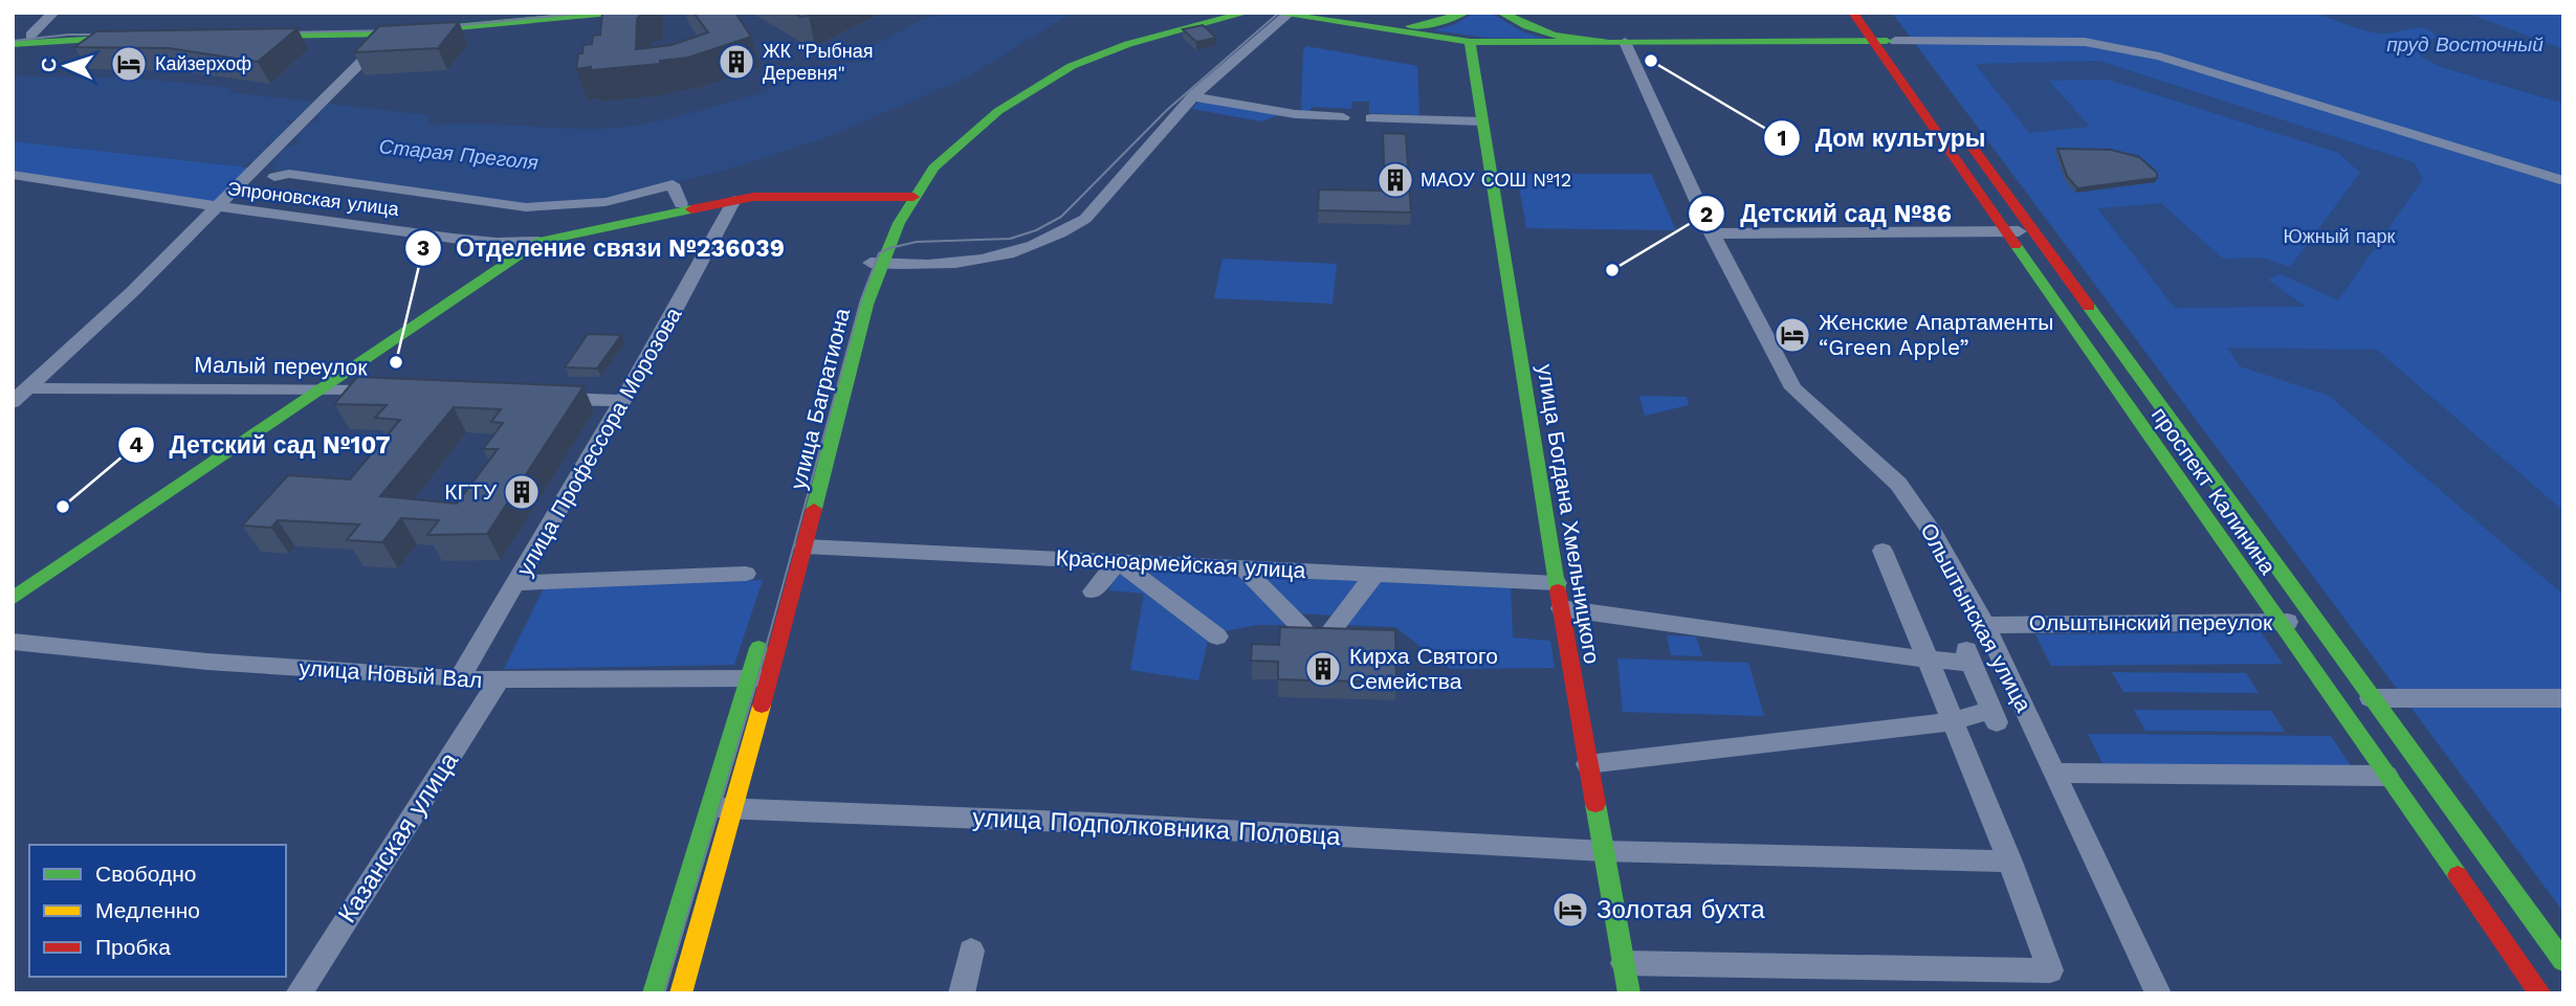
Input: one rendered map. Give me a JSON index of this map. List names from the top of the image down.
{
  "streets": {
    "main road": [
      "Эпроновская улица",
      "улица Багратиона",
      "проспект Калинина",
      "улица Богдана Хмельницкого"
    ],
    "street": [
      "Малый переулок",
      "улица Профессора Морозова",
      "Красноармейская улица",
      "Ольштынская улица",
      "Ольштынский переулок",
      "улица Новый Вал",
      "улица Подполковника Половца",
      "Казанская улица"
    ]
  },
  "crossings": [
    ["Эпроновская улица", "улица Багратиона"],
    ["Эпроновская улица", "улица Профессора Морозова"],
    ["улица Багратиона", "Красноармейская улица"],
    ["улица Багратиона", "улица Новый Вал"],
    ["улица Багратиона", "улица Подполковника Половца"],
    ["улица Профессора Морозова", "улица Новый Вал"],
    ["проспект Калинина", "Ольштынский переулок"],
    ["улица Богдана Хмельницкого", "Красноармейская улица"],
    ["улица Богдана Хмельницкого", "улица Подполковника Половца"],
    ["Ольштынская улица", "Ольштынский переулок"],
    ["улица Новый Вал", "Казанская улица"]
  ],
  "water": ["пруд Восточный", "Старая Преголя"],
  "parks": ["Южный парк"],
  "places": {
    "other": [
      "Дом культуры",
      "Детский сад №86",
      "Отделение связи №236039",
      "Детский сад №107"
    ],
    "building": [
      "ЖК \"Рыбная Деревня\"",
      "МАОУ СОШ №12",
      "КГТУ",
      "Кирха Святого Семейства"
    ],
    "hotel": ["Кайзерхоф", "Женские Апартаменты “Green Apple”", "Золотая бухта"]
  },
  "legend": ["Свободно", "Медленно", "Пробка"],
  "north": "left"
}
